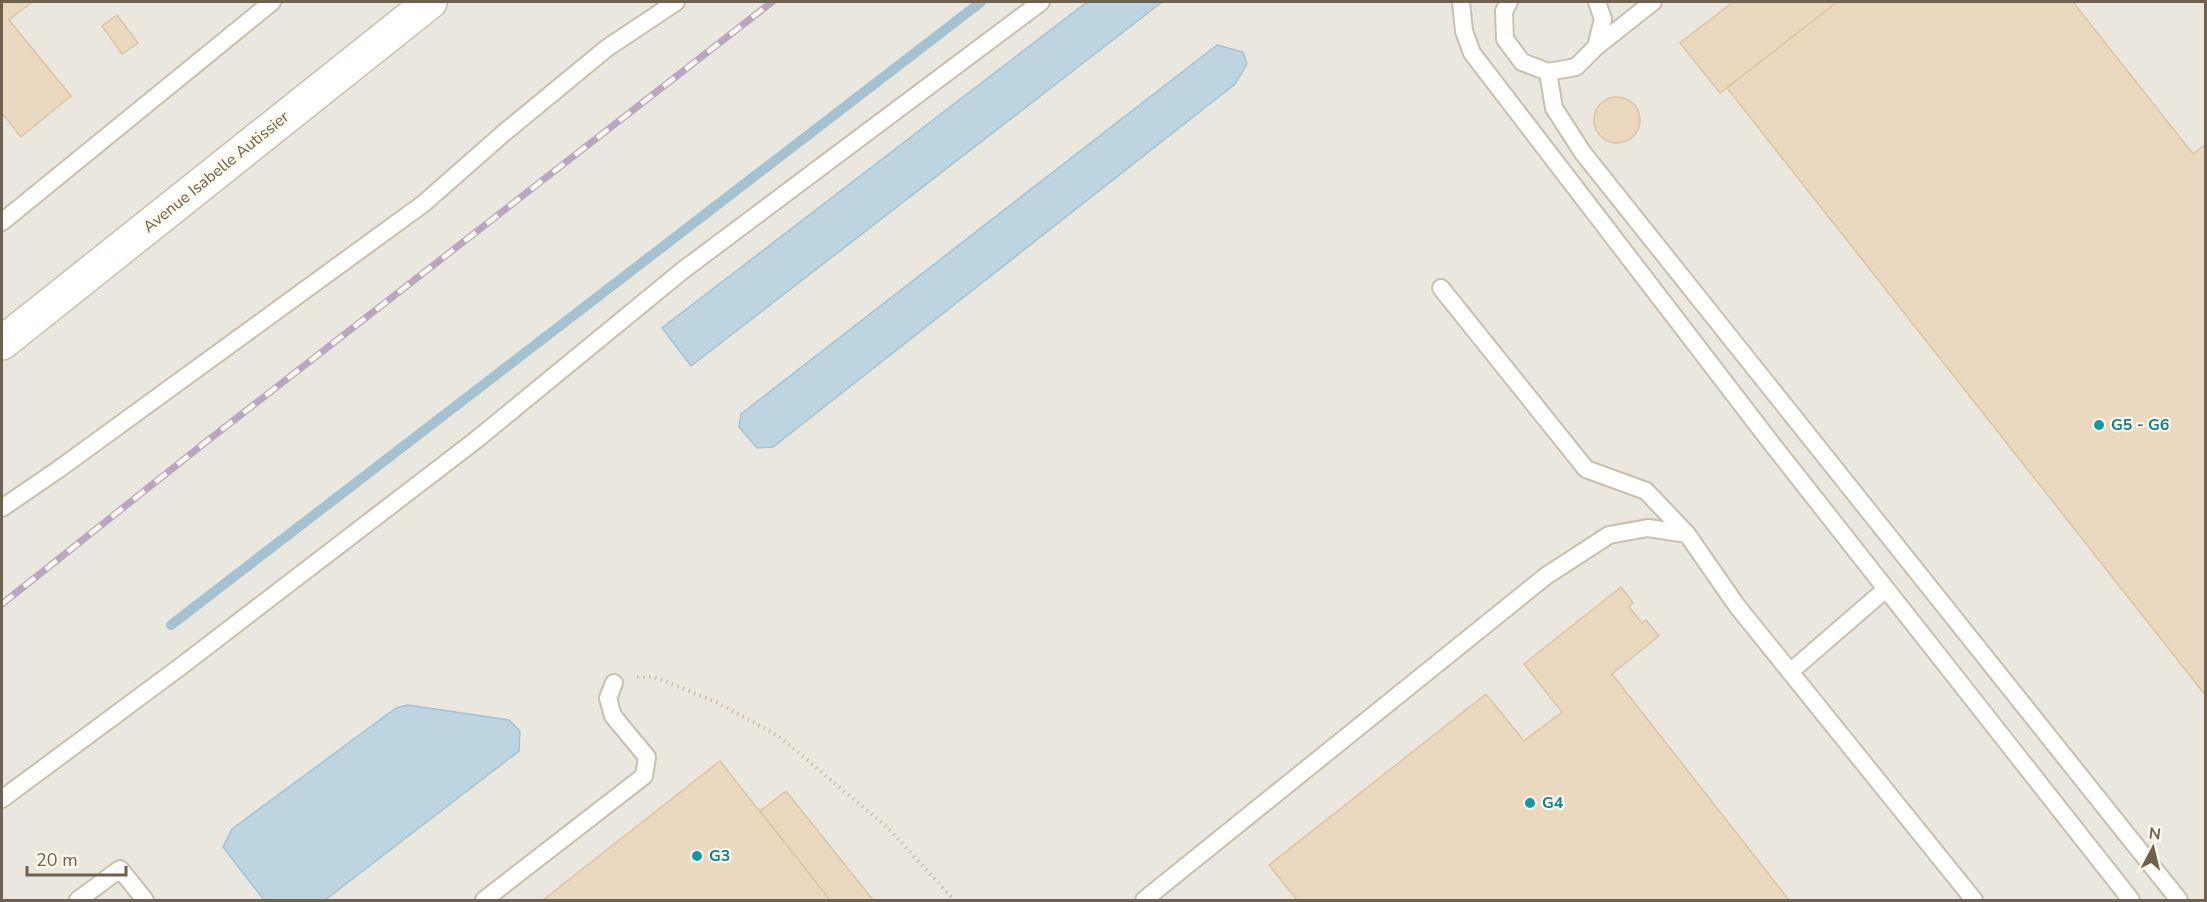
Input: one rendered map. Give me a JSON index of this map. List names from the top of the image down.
{
  "streets": {
    "street": ["Avenue Isabelle Autissier"]
  },
  "places": ["G5 - G6", "G4", "G3"],
  "scale_bar": "20 m",
  "north": "top"
}
